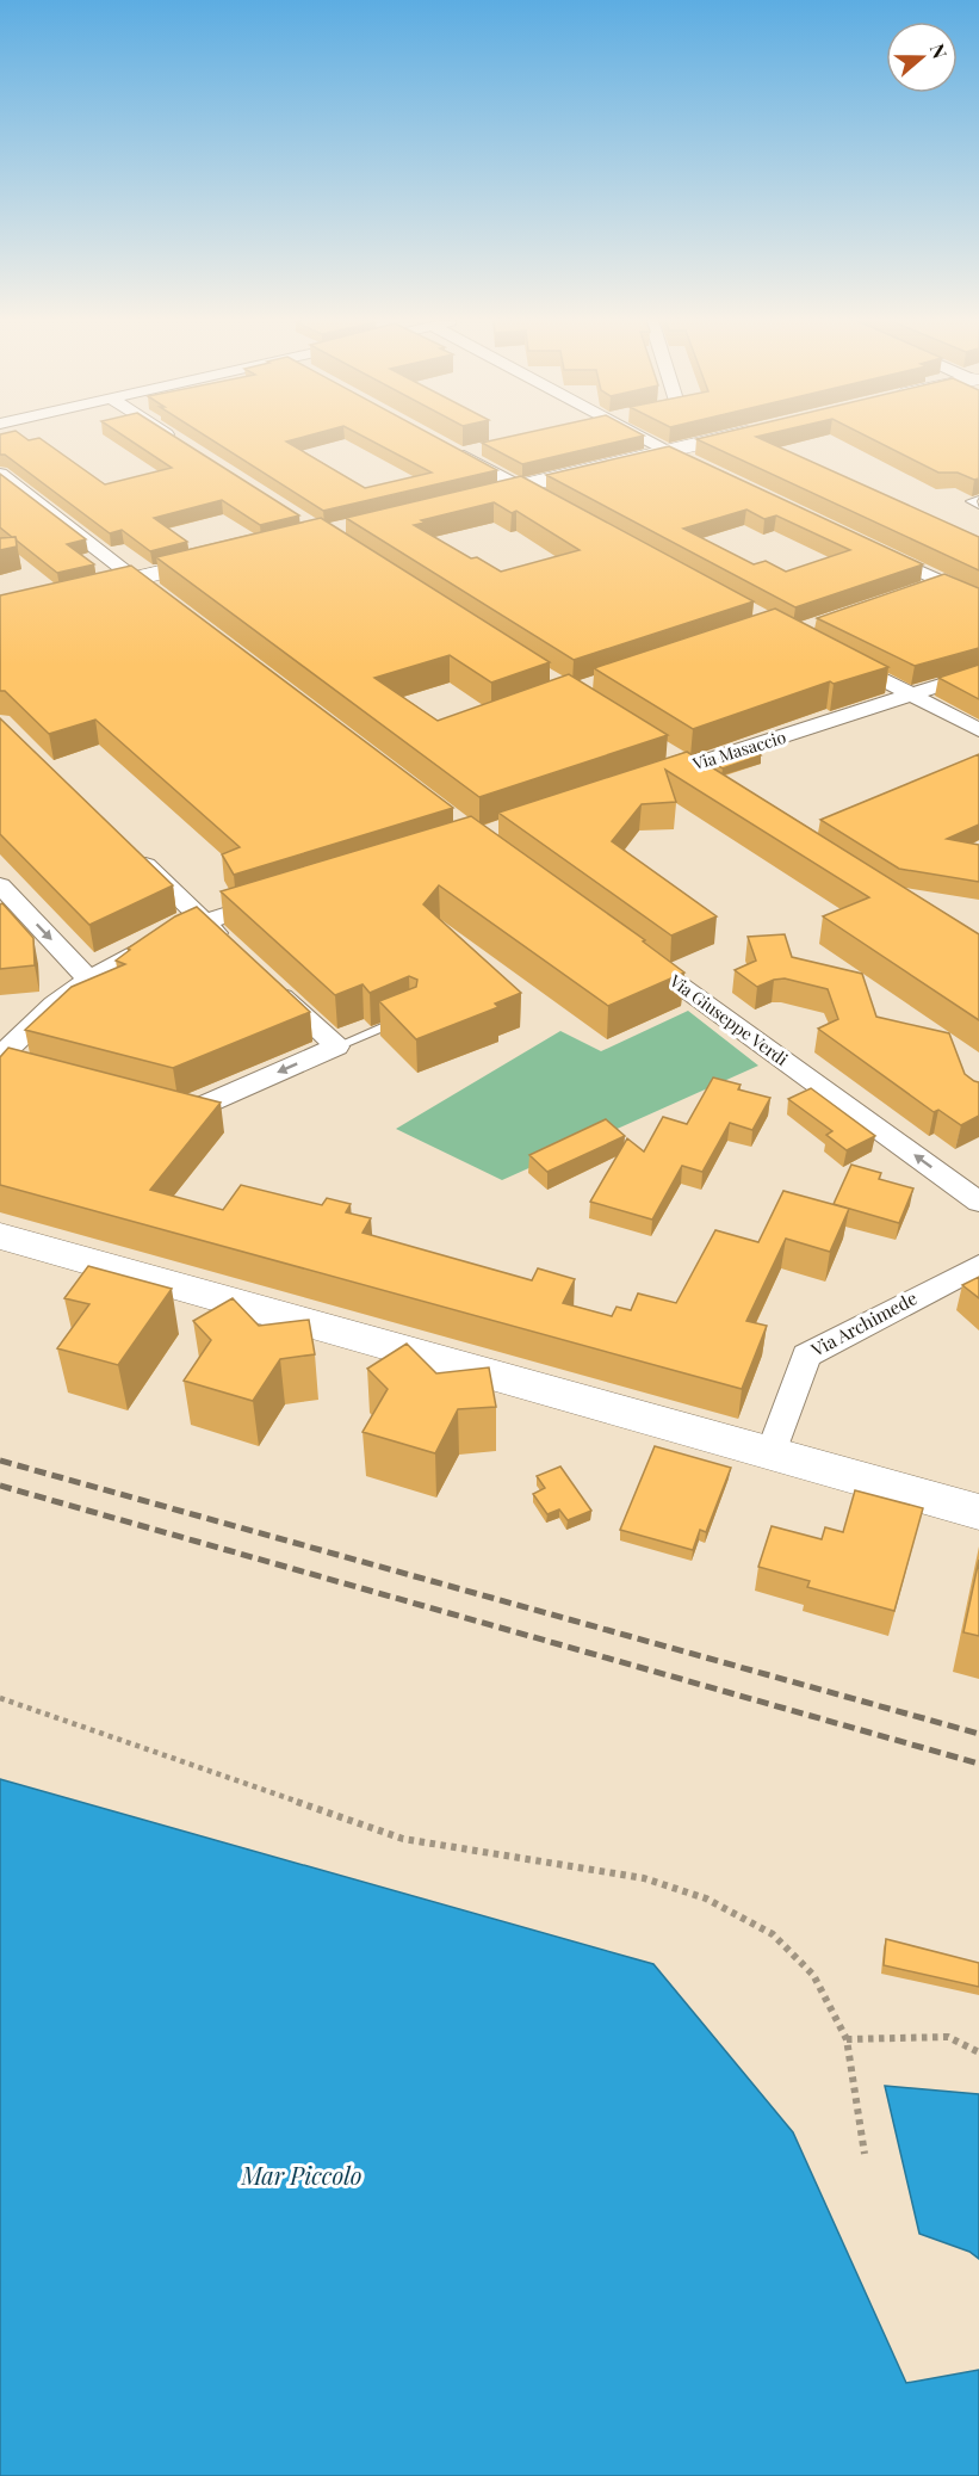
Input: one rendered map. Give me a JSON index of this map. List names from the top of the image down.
{
  "streets": {
    "street": ["Via Masaccio", "Via Giuseppe Verdi", "Via Archimede"]
  },
  "one_way": ["Via Giuseppe Verdi"],
  "water": ["Mar Piccolo"],
  "north": "right"
}
